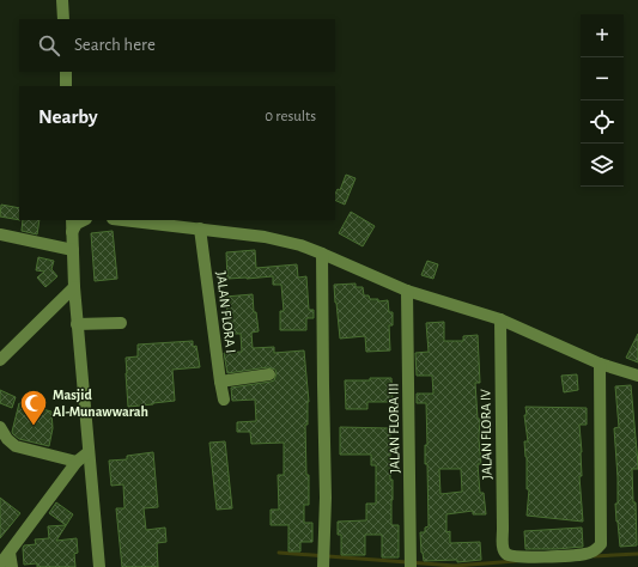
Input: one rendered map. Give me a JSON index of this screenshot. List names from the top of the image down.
{
  "streets": {
    "street": ["JALAN FLORA I", "JALAN FLORA III", "JALAN FLORA IV"]
  },
  "places": {
    "mosque": ["Masjid Al-Munawwarah"]
  },
  "page": {
    "map_buttons": ["+", "−"],
    "search": "Search here",
    "heading": ["Nearby", "0 results"]
  }
}
